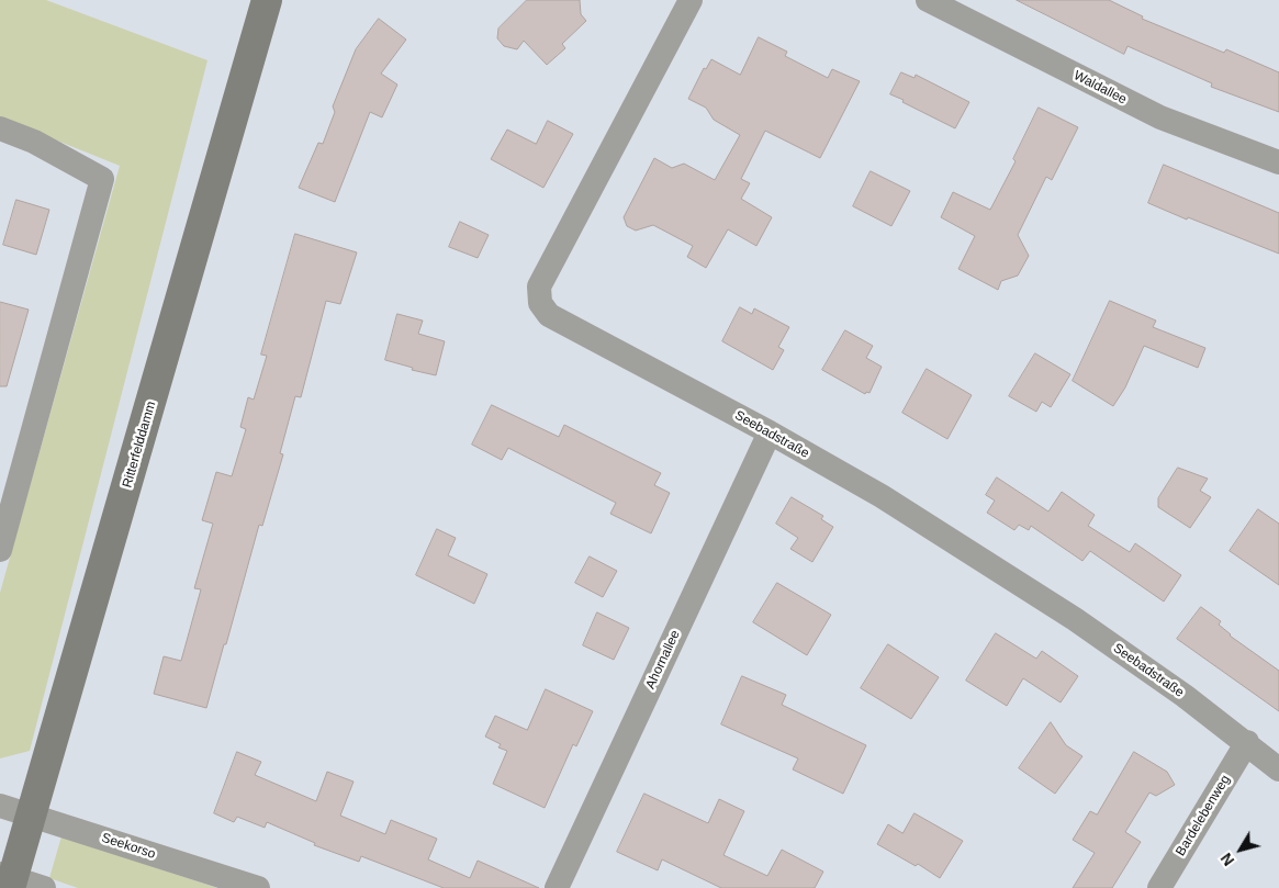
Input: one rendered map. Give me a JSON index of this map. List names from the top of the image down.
{
  "streets": {
    "main road": ["Ritterfelddamm"],
    "street": [
      "Waldallee",
      "Seebadstraße",
      "Ahornallee",
      "Bardelebenweg",
      "Seekorso"
    ]
  },
  "crossings": [
    ["Seebadstraße", "Ahornallee"],
    ["Seebadstraße", "Bardelebenweg"],
    ["Ritterfelddamm", "Seekorso"]
  ],
  "north": "bottom left"
}
